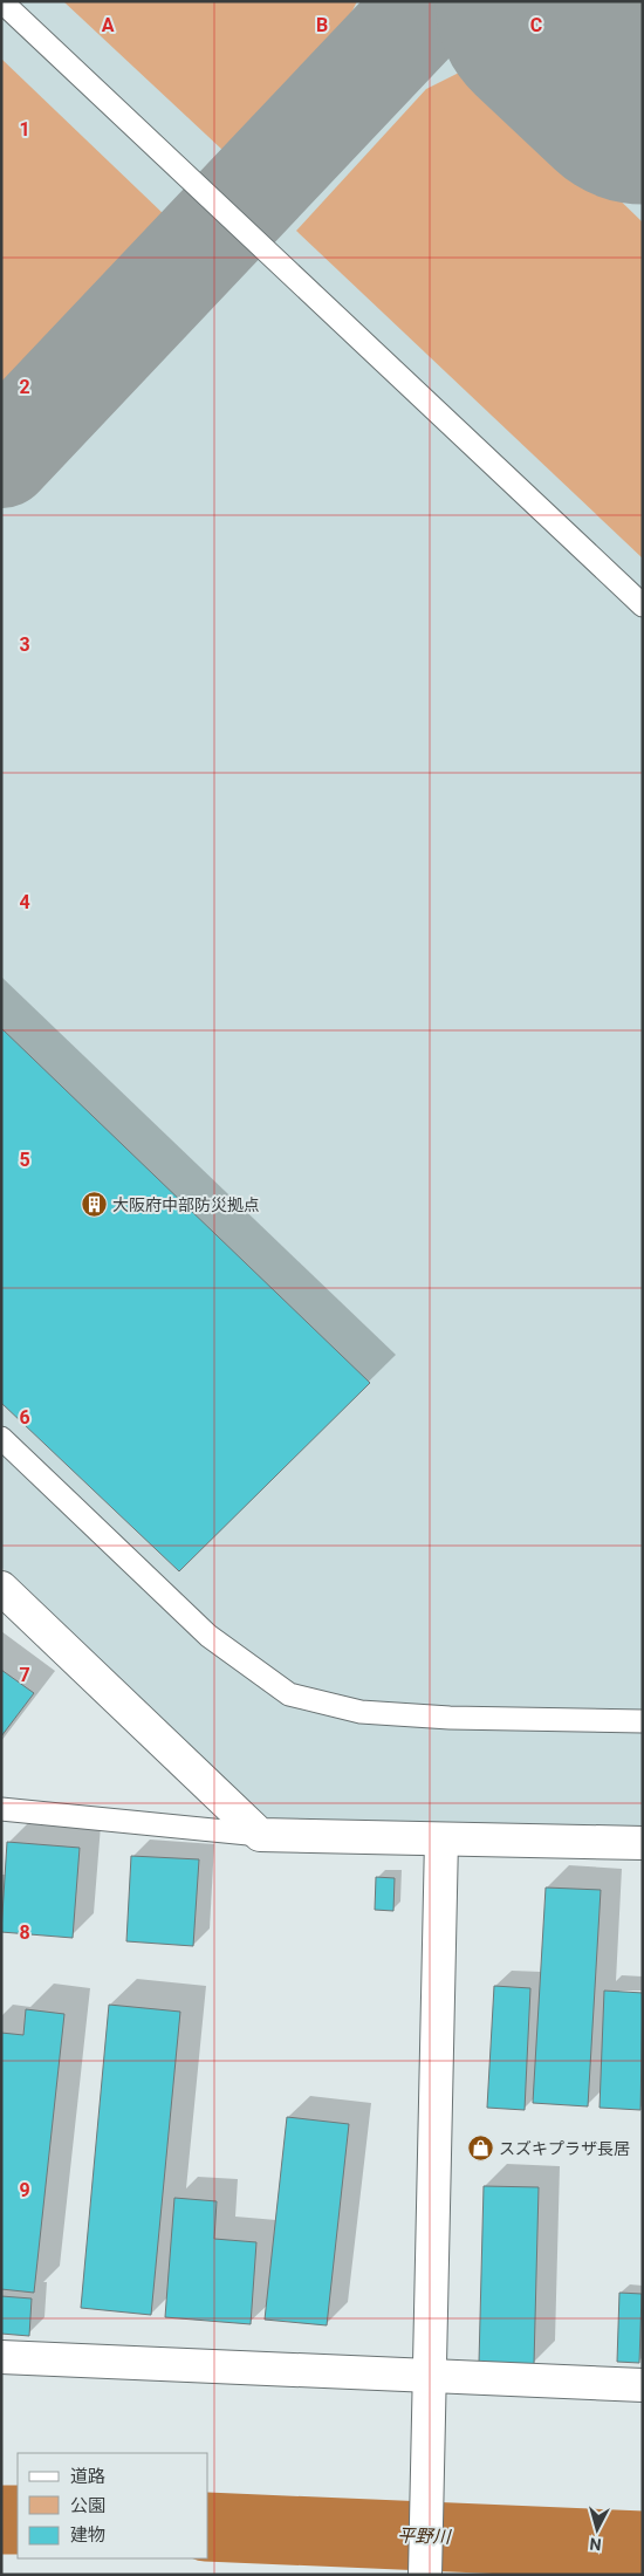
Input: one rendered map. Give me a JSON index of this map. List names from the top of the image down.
{
  "water": ["平野川"],
  "places": {
    "building": ["大阪府中部防災拠点"],
    "shop": ["スズキプラザ長居"]
  },
  "legend": ["道路", "公園", "建物"],
  "north": "bottom",
  "grid": {
    "columns": ["A", "B", "C"],
    "rows": [
      "1",
      "2",
      "3",
      "4",
      "5",
      "6",
      "7",
      "8",
      "9"
    ]
  }
}
